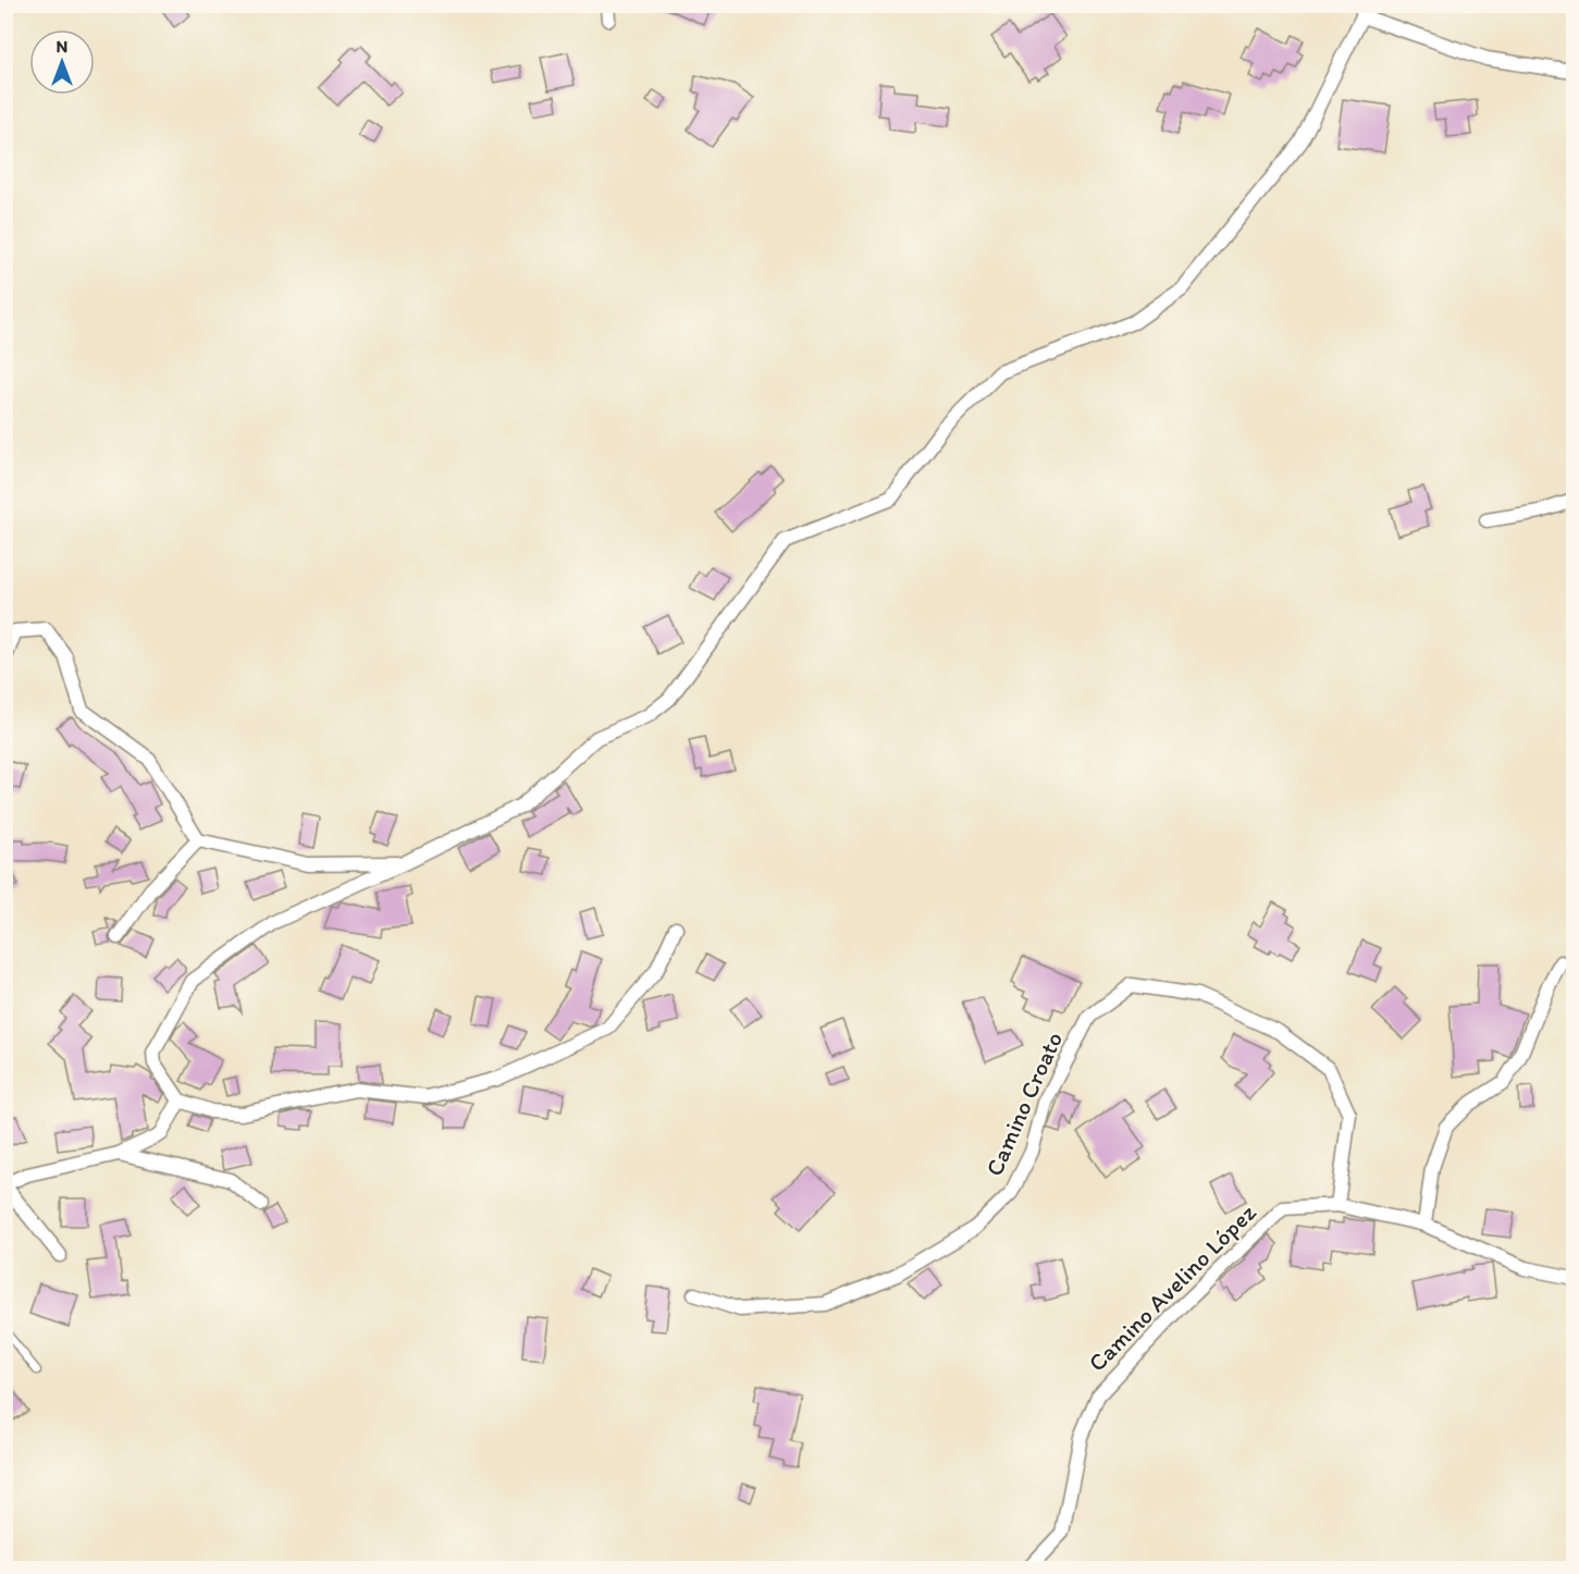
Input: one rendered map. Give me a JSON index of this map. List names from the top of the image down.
{
  "streets": {
    "street": ["Camino Croato", "Camino Avelino López"]
  },
  "crossings": [
    ["Camino Croato", "Camino Avelino López"]
  ],
  "north": "top"
}
